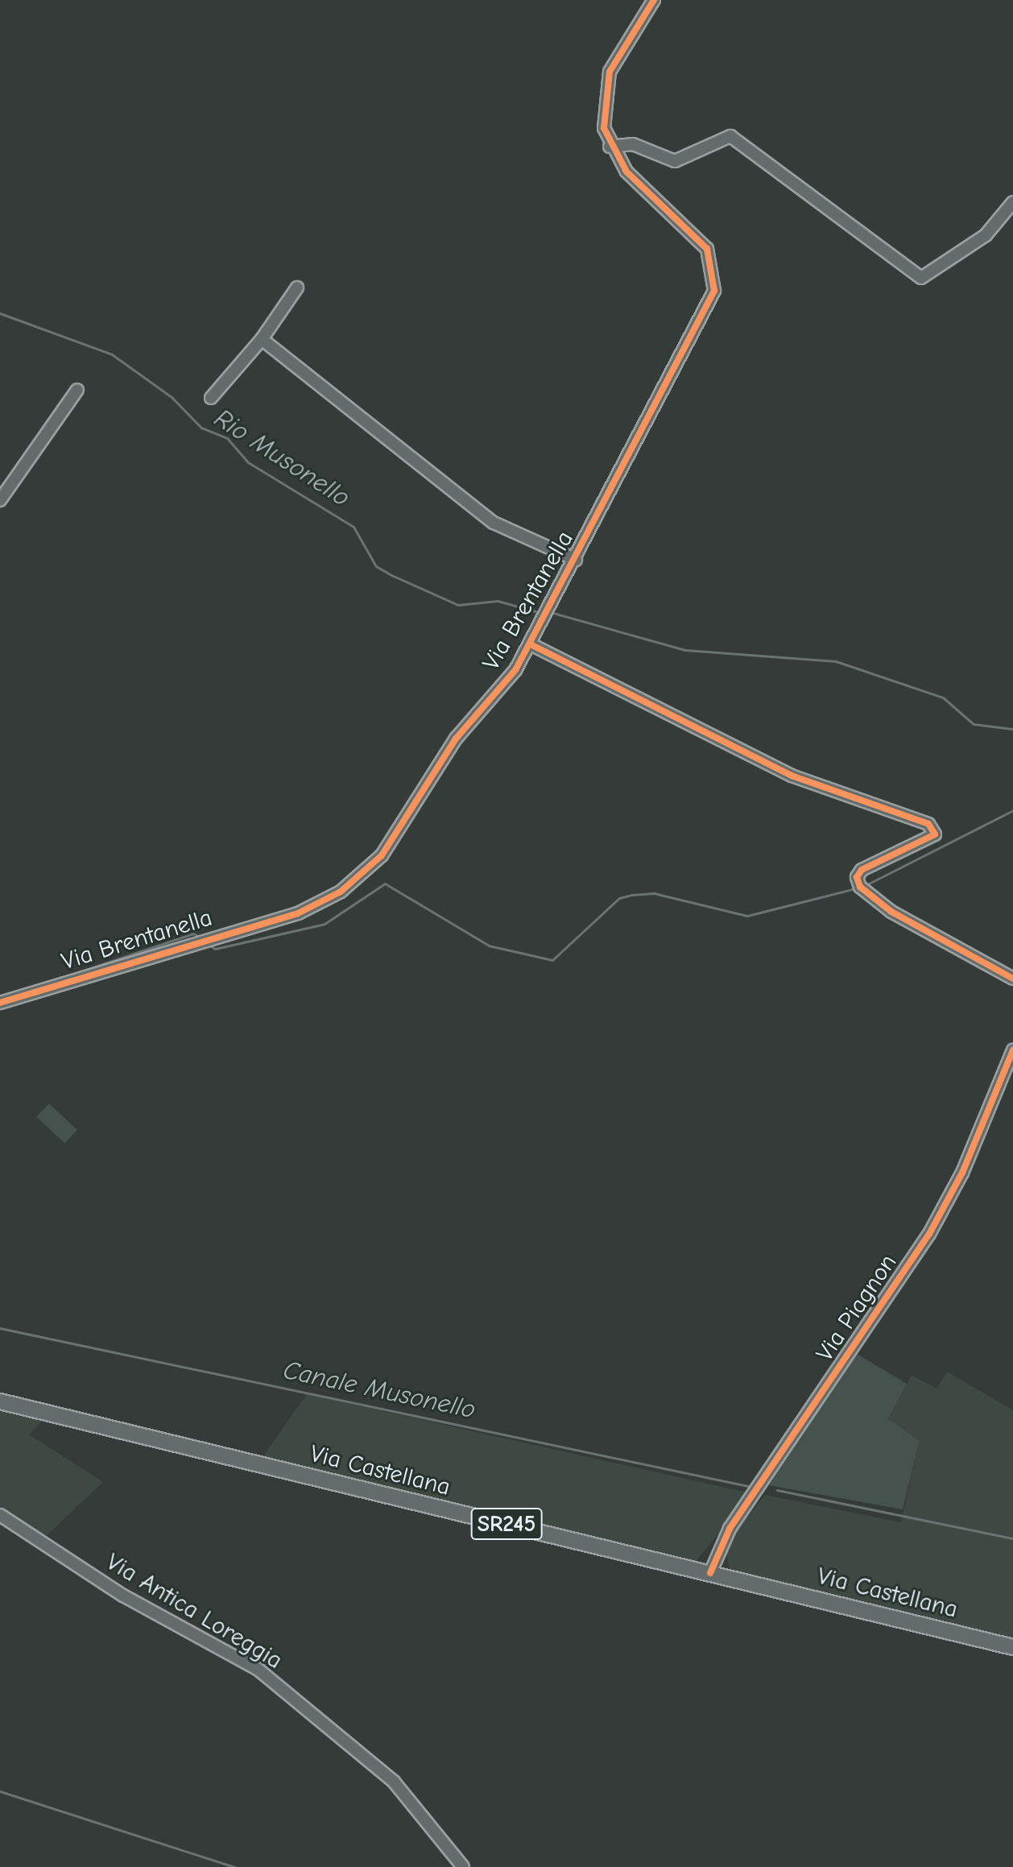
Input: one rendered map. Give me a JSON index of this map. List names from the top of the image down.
{
  "streets": {
    "main road": ["Via Castellana", "SR245"],
    "street": ["Via Brentanella", "Via Piagnon", "Via Antica Loreggia"]
  },
  "crossings": [
    ["Via Piagnon", "Via Castellana"]
  ],
  "water": ["Rio Musonello", "Canale Musonello"]
}
